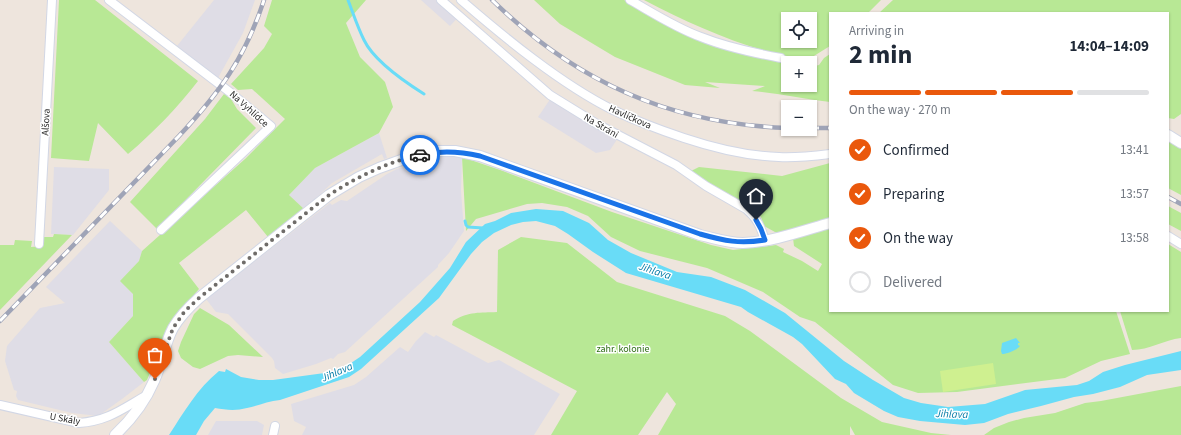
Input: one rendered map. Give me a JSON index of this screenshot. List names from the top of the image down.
{
  "streets": {
    "street": [
      "Na Vyhlídce",
      "Havlíčkova",
      "Alšova",
      "Na Stráni",
      "U Skály"
    ]
  },
  "water": ["Jihlava"],
  "parks": ["zahr. kolonie"],
  "page": {
    "map_buttons": ["+", "−"],
    "heading": ["2 min", "Arriving in", "14:04–14:09"],
    "bar": "On the way · 270 m",
    "list": [
      ["Confirmed", "13:41"],
      ["Preparing", "13:57"],
      ["On the way", "13:58"],
      "Delivered"
    ]
  }
}
